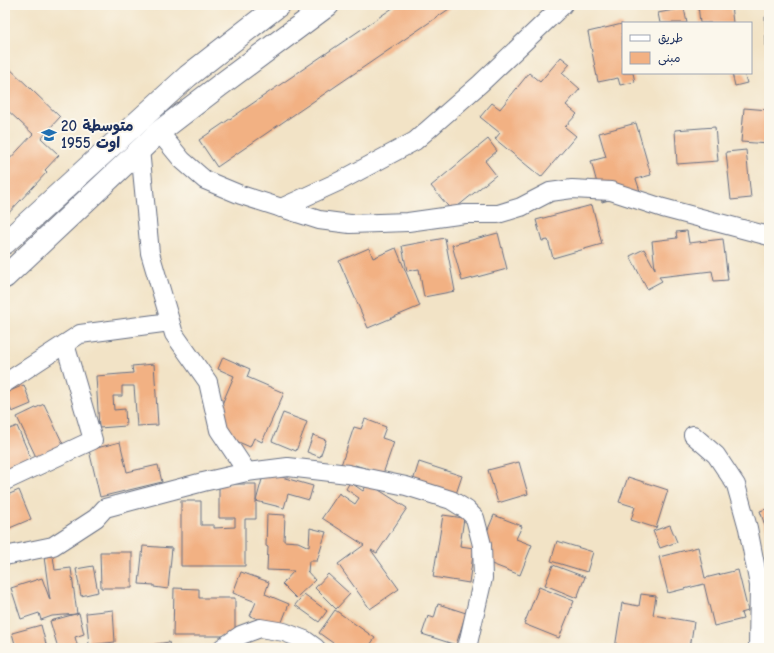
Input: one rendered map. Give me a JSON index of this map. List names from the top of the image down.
{
  "places": {
    "school or university": ["متوسطة 20 اوت 1955"]
  },
  "legend": ["طريق", "مبنى"]
}
